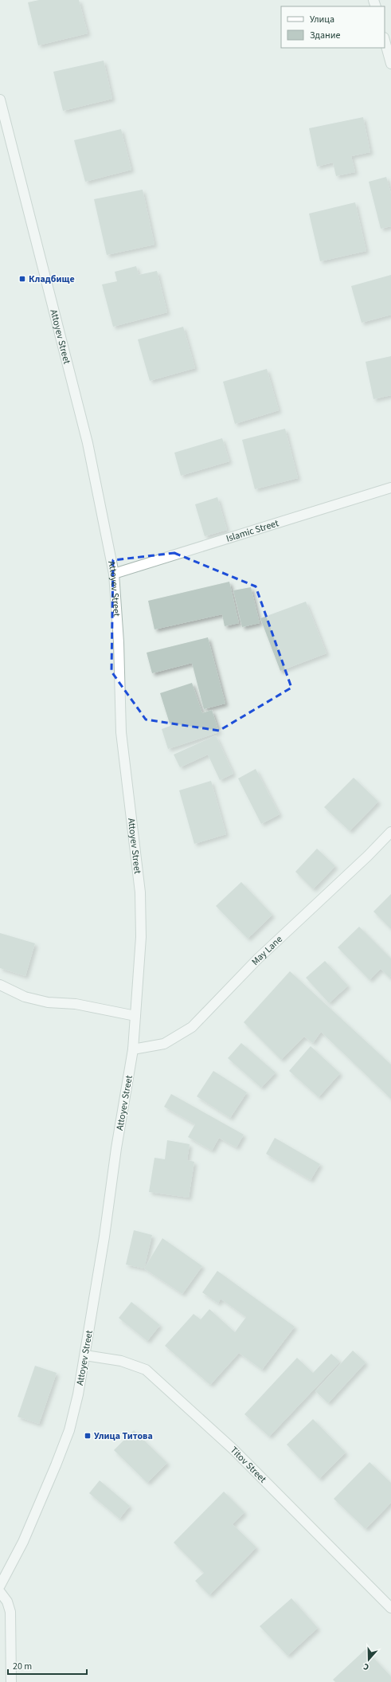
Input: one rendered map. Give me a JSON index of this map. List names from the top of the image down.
{
  "streets": {
    "street": [
      "Attoyev Street",
      "Islamic Street",
      "May Lane",
      "Titov Street"
    ]
  },
  "crossings": [
    ["Attoyev Street", "Islamic Street"],
    ["Attoyev Street", "May Lane"],
    ["Attoyev Street", "Titov Street"]
  ],
  "places": {
    "transit": ["Кладбище", "Улица Титова"]
  },
  "legend": ["Улица", "Здание"],
  "scale_bar": "20 m",
  "north": "bottom"
}
